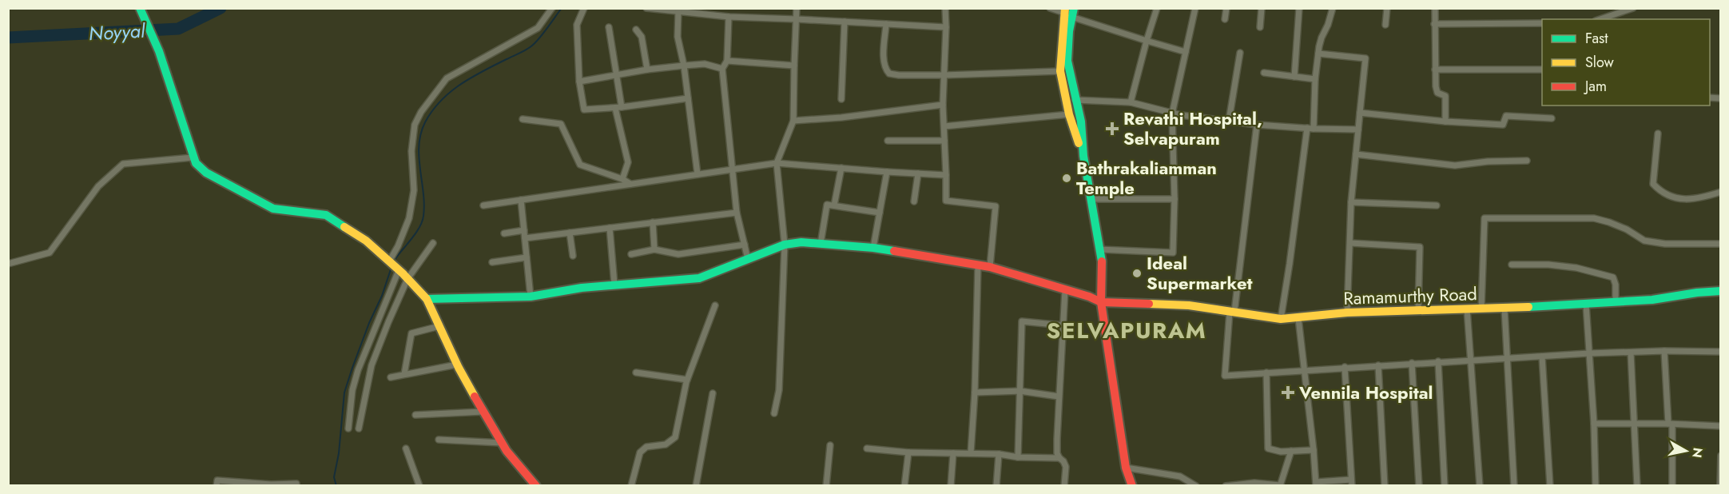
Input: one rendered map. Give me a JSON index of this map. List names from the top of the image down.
{
  "streets": {
    "main road": ["Ramamurthy Road"]
  },
  "districts": ["SELVAPURAM"],
  "water": ["Noyyal"],
  "places": {
    "health": ["Revathi Hospital, Selvapuram", "Vennila Hospital"],
    "other": ["Bathrakaliamman Temple", "Ideal Supermarket"]
  },
  "legend": ["Fast", "Slow", "Jam"],
  "north": "right"
}
